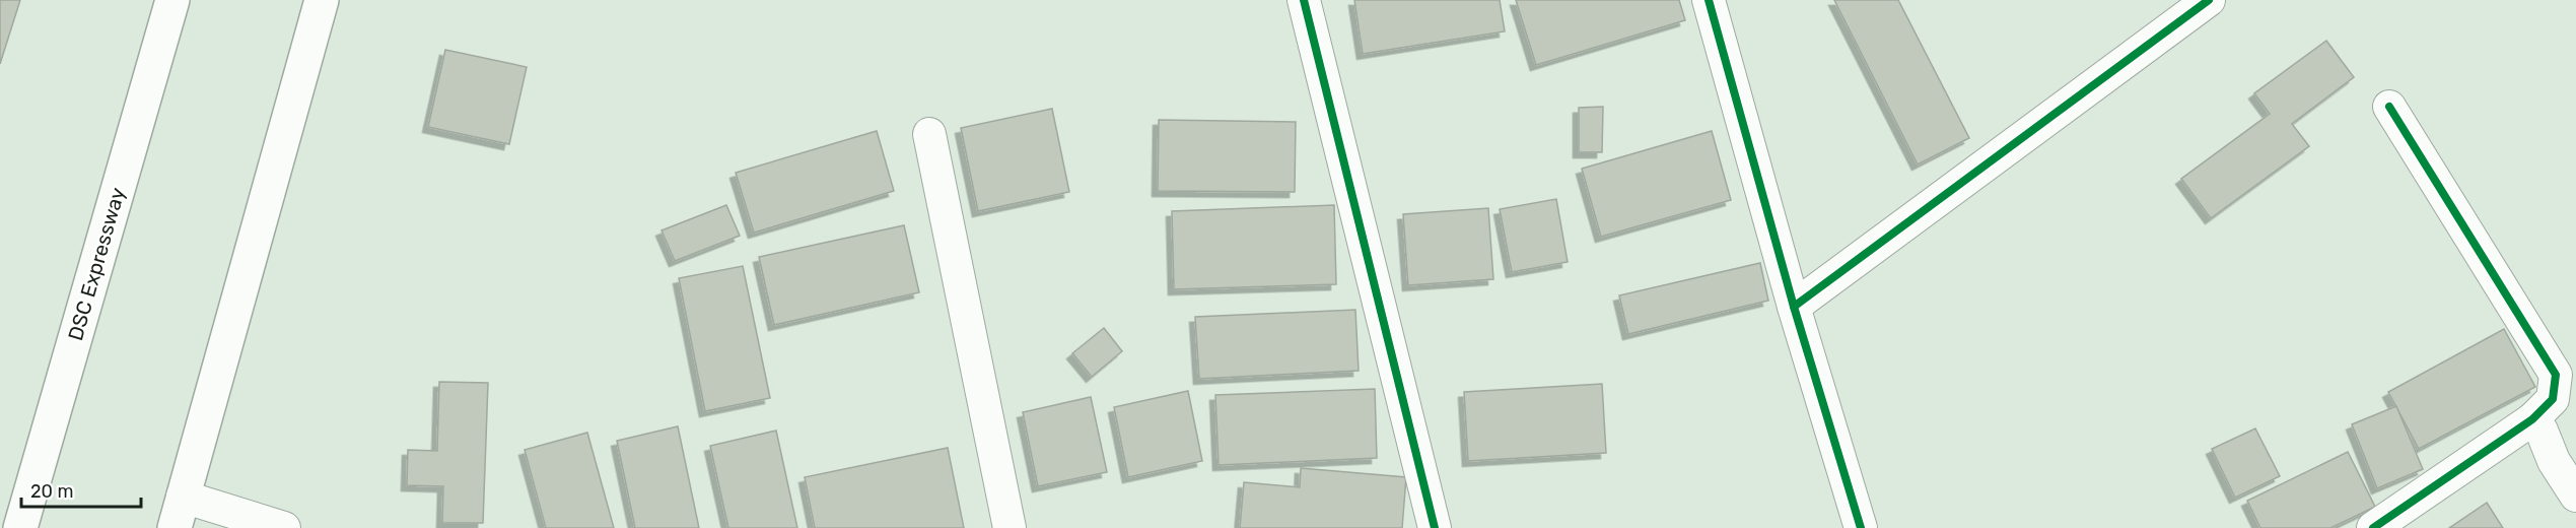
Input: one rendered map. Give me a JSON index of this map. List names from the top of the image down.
{
  "streets": {
    "main road": ["DSC Expressway"]
  },
  "scale_bar": "20 m"
}
